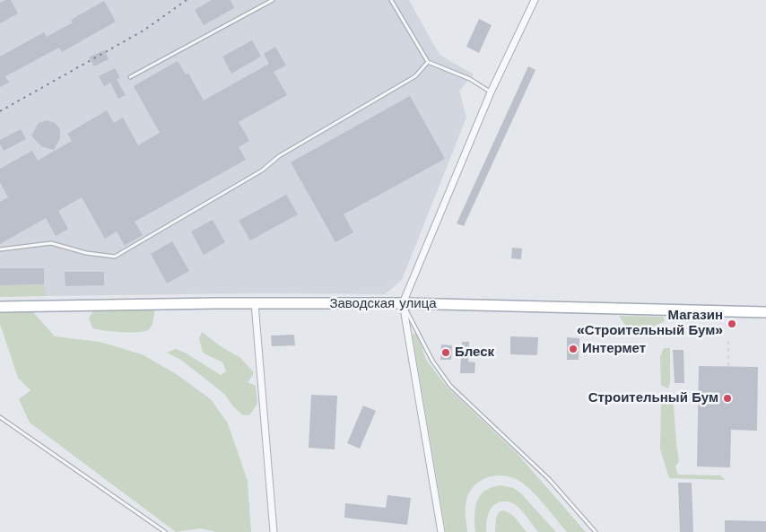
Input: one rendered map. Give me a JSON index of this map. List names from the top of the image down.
{
  "streets": {
    "main road": ["Заводская улица"]
  },
  "places": [
    "Магазин «Строительный Бум»",
    "Интермет",
    "Блеск",
    "Строительный Бум"
  ]
}
